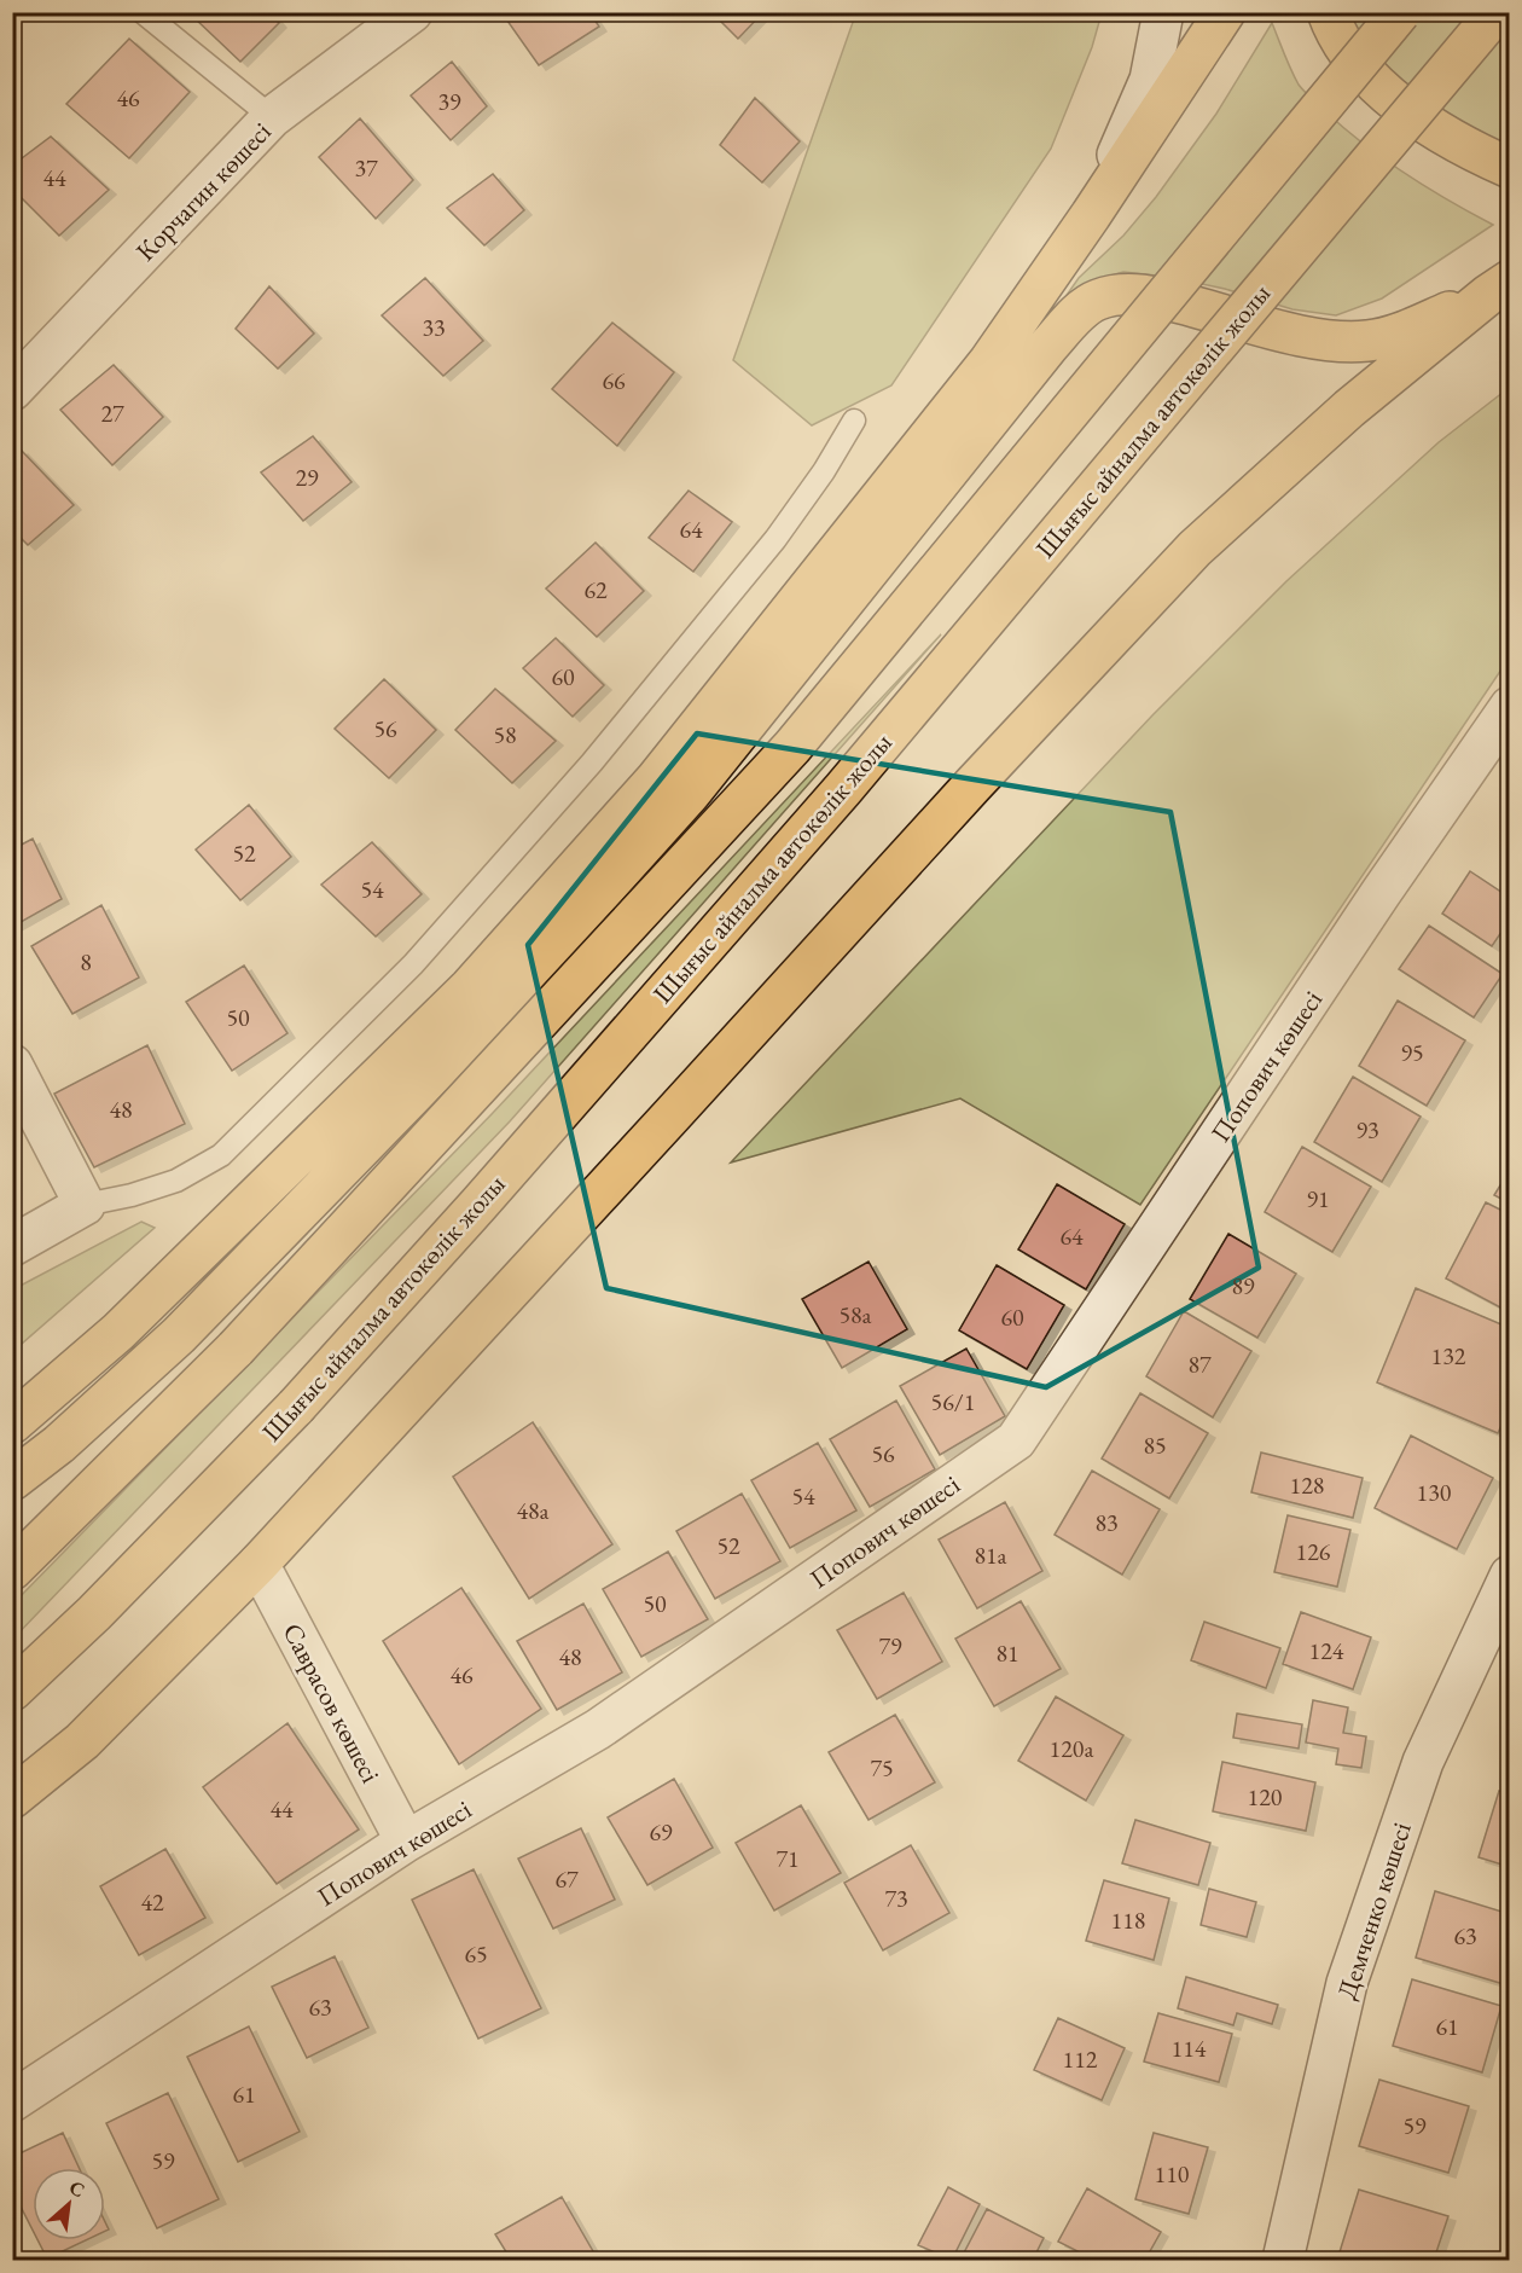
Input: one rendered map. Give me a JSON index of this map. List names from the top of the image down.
{
  "streets": {
    "main road": ["Шығыс айналма автокөлік жолы"],
    "street": [
      "Корчагин көшесі",
      "Попович көшесі",
      "Саврасов көшесі",
      "Демченко көшесі"
    ]
  },
  "crossings": [
    ["Попович көшесі", "Саврасов көшесі"]
  ],
  "house_numbers": [
    "46",
    "39",
    "37",
    "44",
    "33",
    "66",
    "27",
    "29",
    "64",
    "62",
    "60",
    "56",
    "58",
    "52",
    "54",
    "8",
    "50",
    "95",
    "48",
    "93",
    "91",
    "64",
    "89",
    "58а",
    "60",
    "132",
    "87",
    "56/1",
    "85",
    "56",
    "128",
    "130",
    "54",
    "48а",
    "83",
    "52",
    "126",
    "81а",
    "50",
    "79",
    "124",
    "81",
    "48",
    "46",
    "120а",
    "75",
    "120",
    "44",
    "69",
    "71",
    "67",
    "73",
    "42",
    "118",
    "63",
    "65",
    "63",
    "61",
    "114",
    "112",
    "61",
    "59",
    "59",
    "110"
  ],
  "north": "top right"
}
